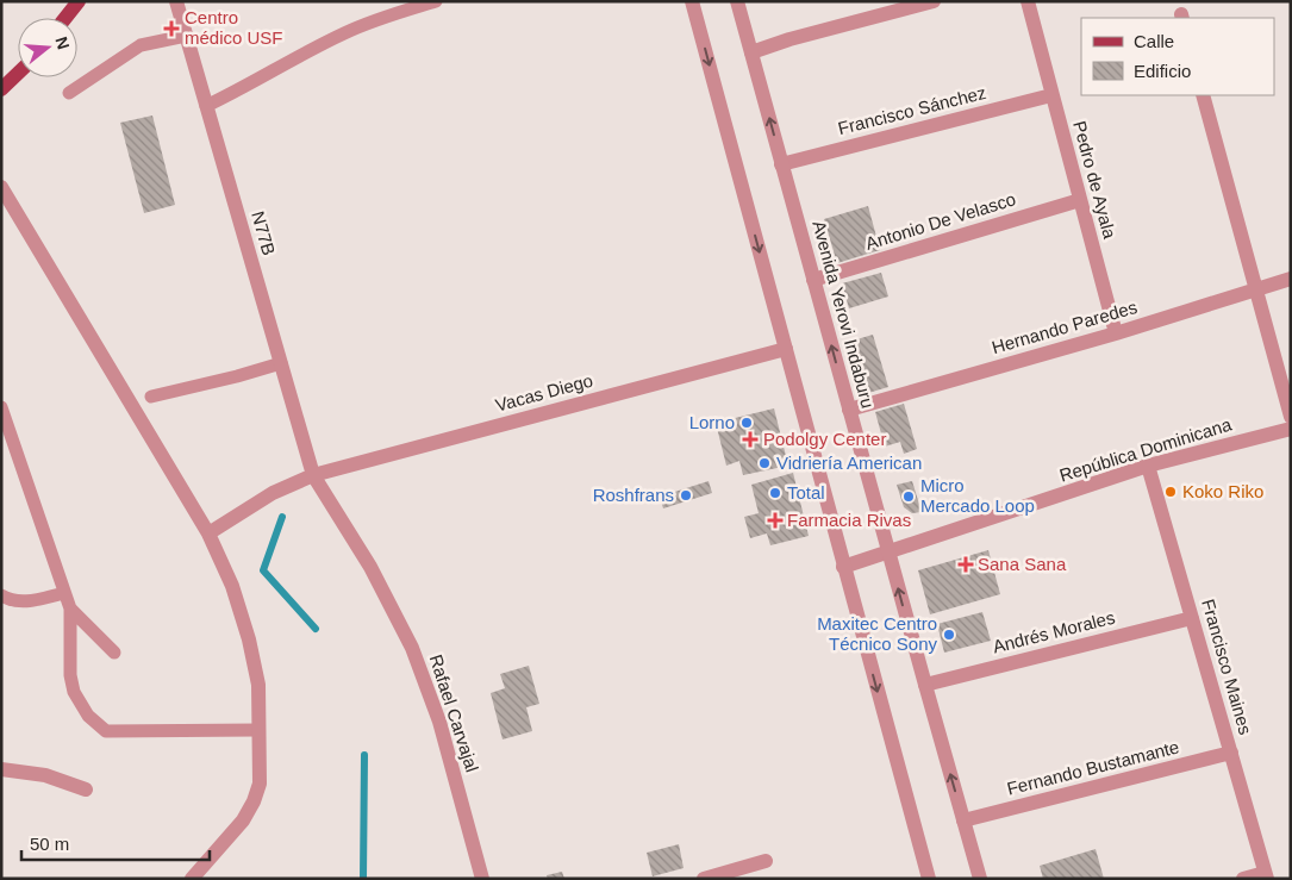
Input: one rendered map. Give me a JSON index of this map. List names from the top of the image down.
{
  "streets": {
    "street": [
      "Francisco Sánchez",
      "Pedro de Ayala",
      "Antonio De Velasco",
      "N77B",
      "Avenida Yerovi Indaburu",
      "Hernando Paredes",
      "Vacas Diego",
      "República Dominicana",
      "Andrés Morales",
      "Francisco Maines",
      "Rafael Carvajal",
      "Fernando Bustamante"
    ]
  },
  "crossings": [
    ["Francisco Sánchez", "Pedro de Ayala"],
    ["Francisco Sánchez", "Avenida Yerovi Indaburu"],
    ["Pedro de Ayala", "Antonio De Velasco"],
    ["Pedro de Ayala", "Hernando Paredes"],
    ["Antonio De Velasco", "Avenida Yerovi Indaburu"],
    ["N77B", "Vacas Diego"],
    ["N77B", "Rafael Carvajal"],
    ["Avenida Yerovi Indaburu", "Hernando Paredes"],
    ["Avenida Yerovi Indaburu", "República Dominicana"],
    ["Avenida Yerovi Indaburu", "Andrés Morales"],
    ["Avenida Yerovi Indaburu", "Fernando Bustamante"],
    ["Vacas Diego", "Rafael Carvajal"],
    ["República Dominicana", "Francisco Maines"],
    ["Andrés Morales", "Francisco Maines"],
    ["Francisco Maines", "Fernando Bustamante"]
  ],
  "places": {
    "health": [
      "Centro médico USF",
      "Podolgy Center",
      "Farmacia Rivas",
      "Sana Sana"
    ],
    "other": [
      "Lorno",
      "Vidriería American",
      "Koko Riko",
      "Total",
      "Roshfrans",
      "Micro Mercado Loop",
      "Maxitec Centro Técnico Sony"
    ]
  },
  "legend": ["Calle", "Edificio"],
  "scale_bar": "50 m",
  "north": "right"
}
